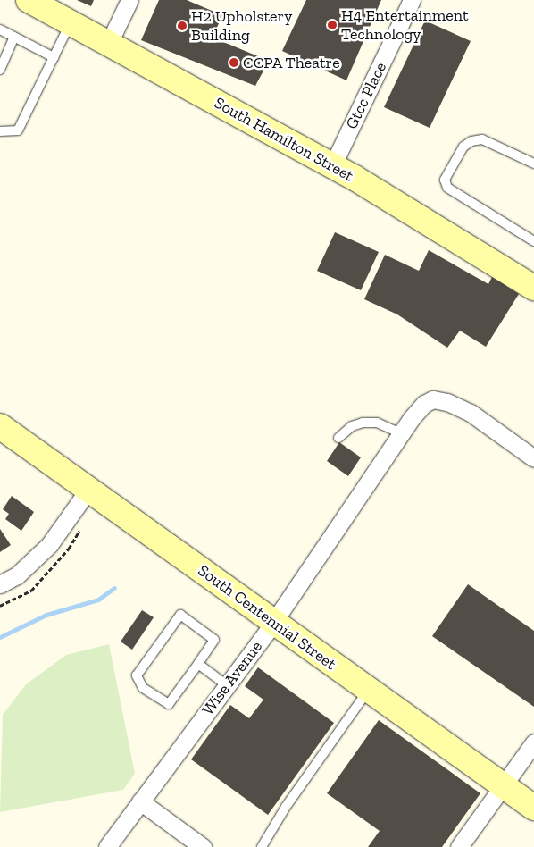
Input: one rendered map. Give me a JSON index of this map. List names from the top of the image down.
{
  "streets": {
    "street": [
      "Gtcc Place",
      "South Hamilton Street",
      "South Centennial Street",
      "Wise Avenue"
    ]
  },
  "crossings": [
    ["Gtcc Place", "South Hamilton Street"],
    ["South Centennial Street", "Wise Avenue"]
  ],
  "places": ["H4 Entertainment Technology", "H2 Upholstery Building", "CCPA Theatre"]
}
